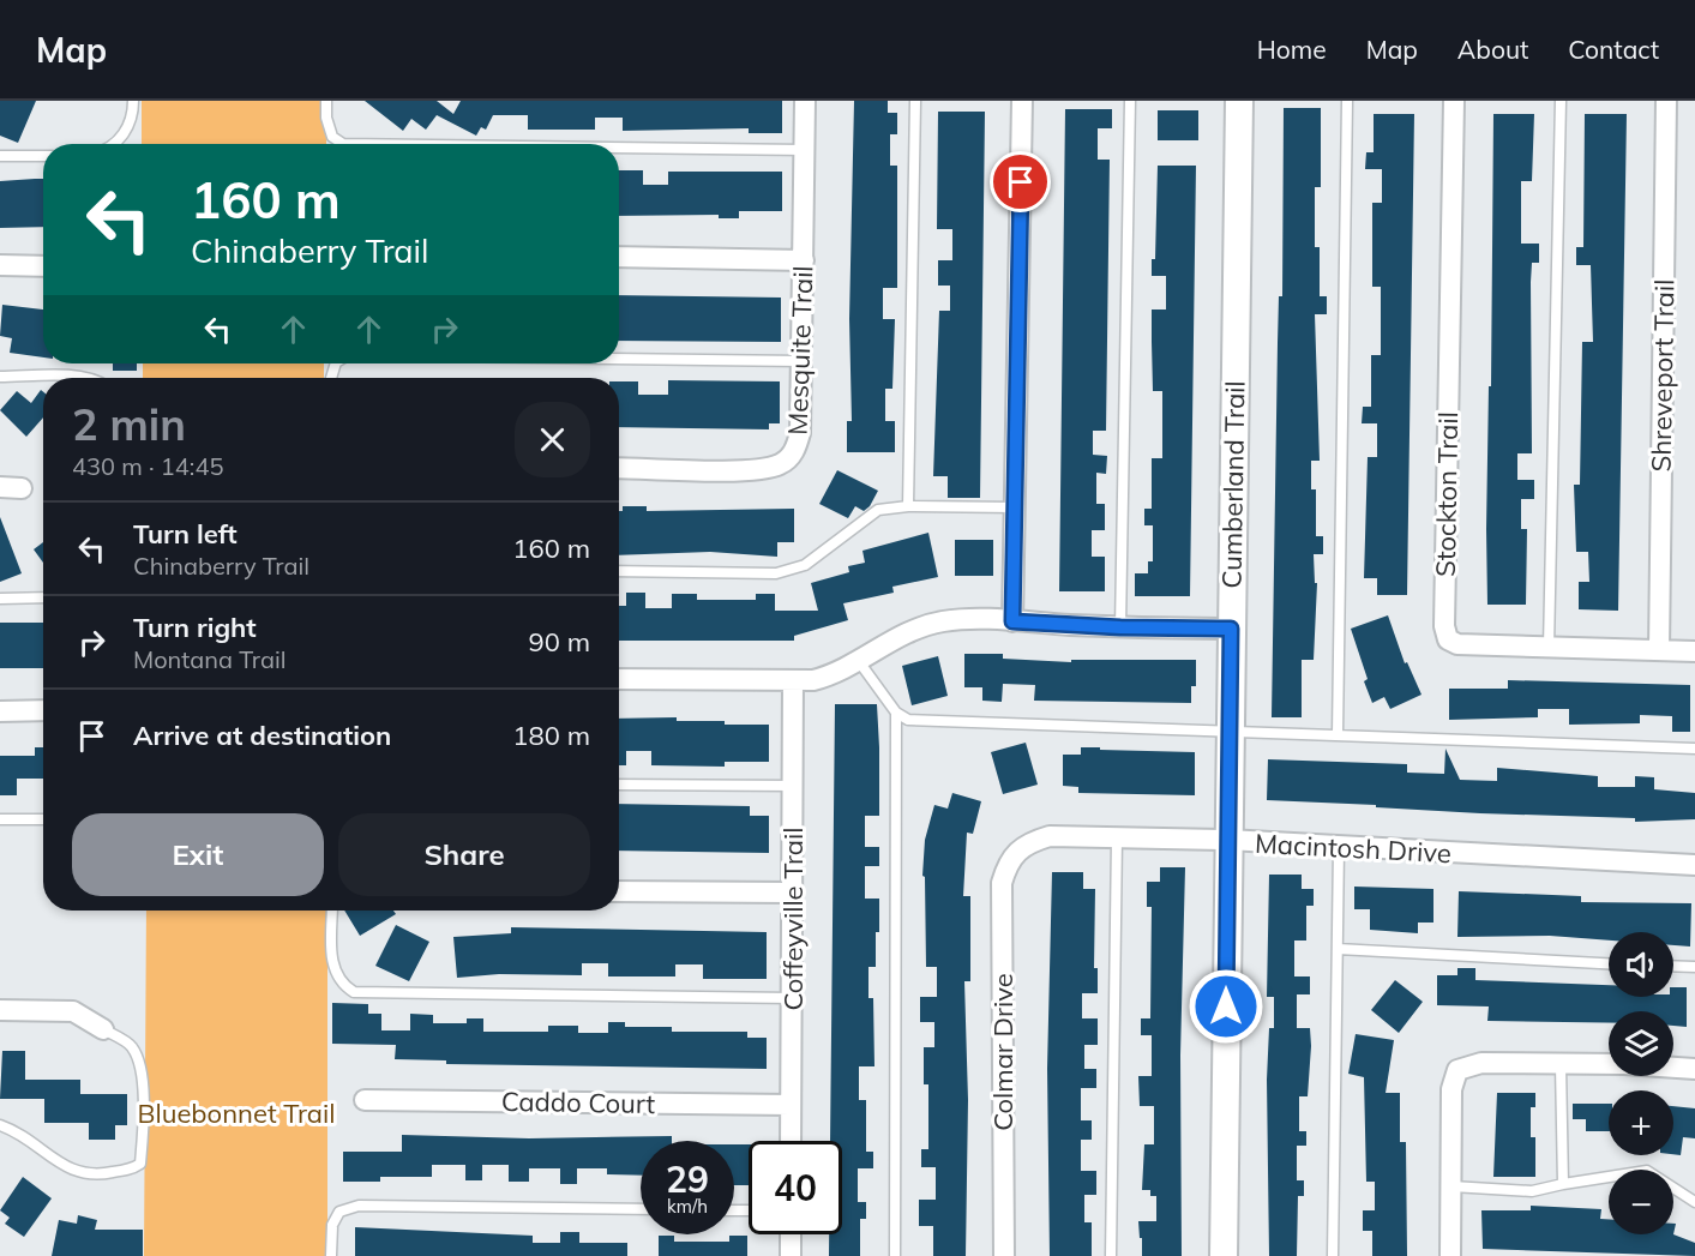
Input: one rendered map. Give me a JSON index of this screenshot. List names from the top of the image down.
{
  "streets": {
    "street": [
      "Mesquite Trail",
      "Shreveport Trail",
      "Cumberland Trail",
      "Stockton Trail",
      "Macintosh Drive",
      "Coffeyville Trail",
      "Colmar Drive",
      "Caddo Court"
    ]
  },
  "crossings": [
    ["Shreveport Trail", "Stockton Trail"],
    ["Cumberland Trail", "Macintosh Drive"],
    ["Macintosh Drive", "Colmar Drive"],
    ["Coffeyville Trail", "Caddo Court"]
  ],
  "parks": ["Bluebonnet Trail"],
  "page": {
    "header": "Map",
    "nav": [
      "Home",
      "Map",
      "About",
      "Contact"
    ],
    "turn": ["160 m", "Chinaberry Trail"],
    "heading": ["2 min", "430 m · 14:45"],
    "list": [
      {
        "name": "Turn left",
        "note": "Chinaberry Trail",
        "value": "160 m"
      },
      {
        "name": "Turn right",
        "note": "Montana Trail",
        "value": "90 m"
      },
      {
        "name": "Arrive at destination",
        "value": "180 m"
      }
    ],
    "buttons": ["Exit", "Share"],
    "map_buttons": ["+", "−"],
    "speed": "29 km/h",
    "limit": "40"
  }
}
